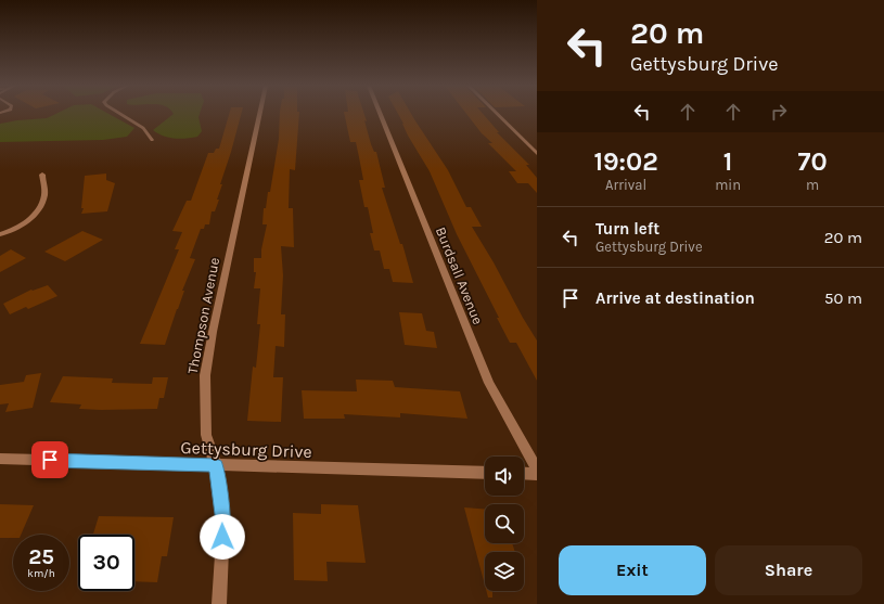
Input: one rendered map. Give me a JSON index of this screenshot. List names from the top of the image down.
{
  "streets": {
    "street": ["Burdsall Avenue", "Thompson Avenue", "Gettysburg Drive"]
  },
  "crossings": [
    ["Thompson Avenue", "Gettysburg Drive"]
  ],
  "page": {
    "turn": ["20 m", "Gettysburg Drive"],
    "eta": [
      "19:02",
      "Arrival",
      "1",
      "min",
      "70",
      "m"
    ],
    "list": [
      {
        "name": "Turn left",
        "note": "Gettysburg Drive",
        "value": "20 m"
      },
      {
        "name": "Arrive at destination",
        "value": "50 m"
      }
    ],
    "speed": "25 km/h",
    "limit": "30",
    "buttons": ["Exit", "Share"]
  }
}
